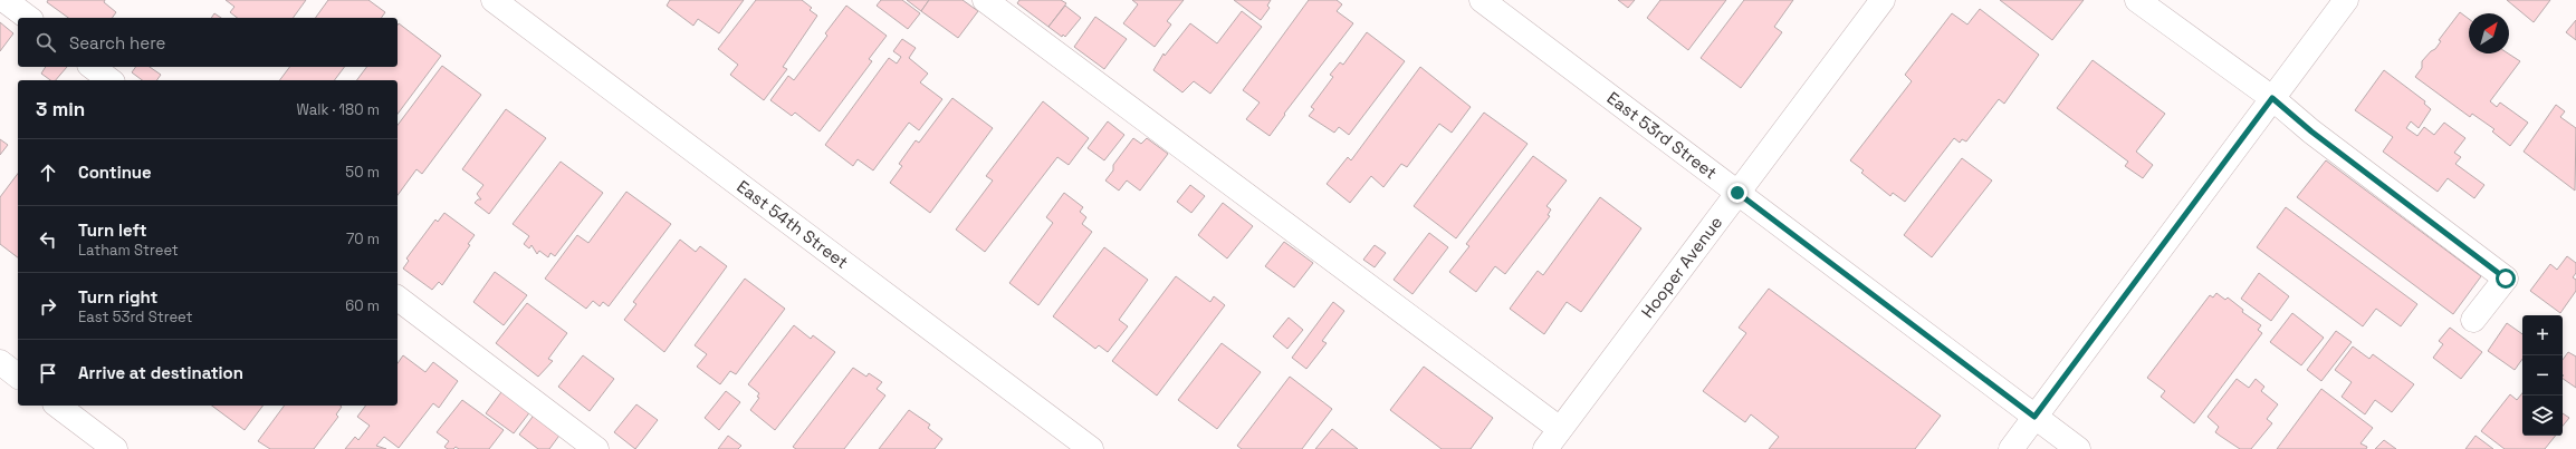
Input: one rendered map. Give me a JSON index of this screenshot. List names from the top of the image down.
{
  "streets": {
    "street": ["East 53rd Street", "East 54th Street", "Hooper Avenue"]
  },
  "crossings": [
    ["East 53rd Street", "Hooper Avenue"]
  ],
  "north": "top right",
  "page": {
    "search": "Search here",
    "heading": ["3 min", "Walk · 180 m"],
    "list": [
      ["Continue", "50 m"],
      ["Turn left", "Latham Street", "70 m"],
      ["Turn right", "East 53rd Street", "60 m"],
      "Arrive at destination"
    ],
    "map_buttons": ["+", "−"]
  }
}
